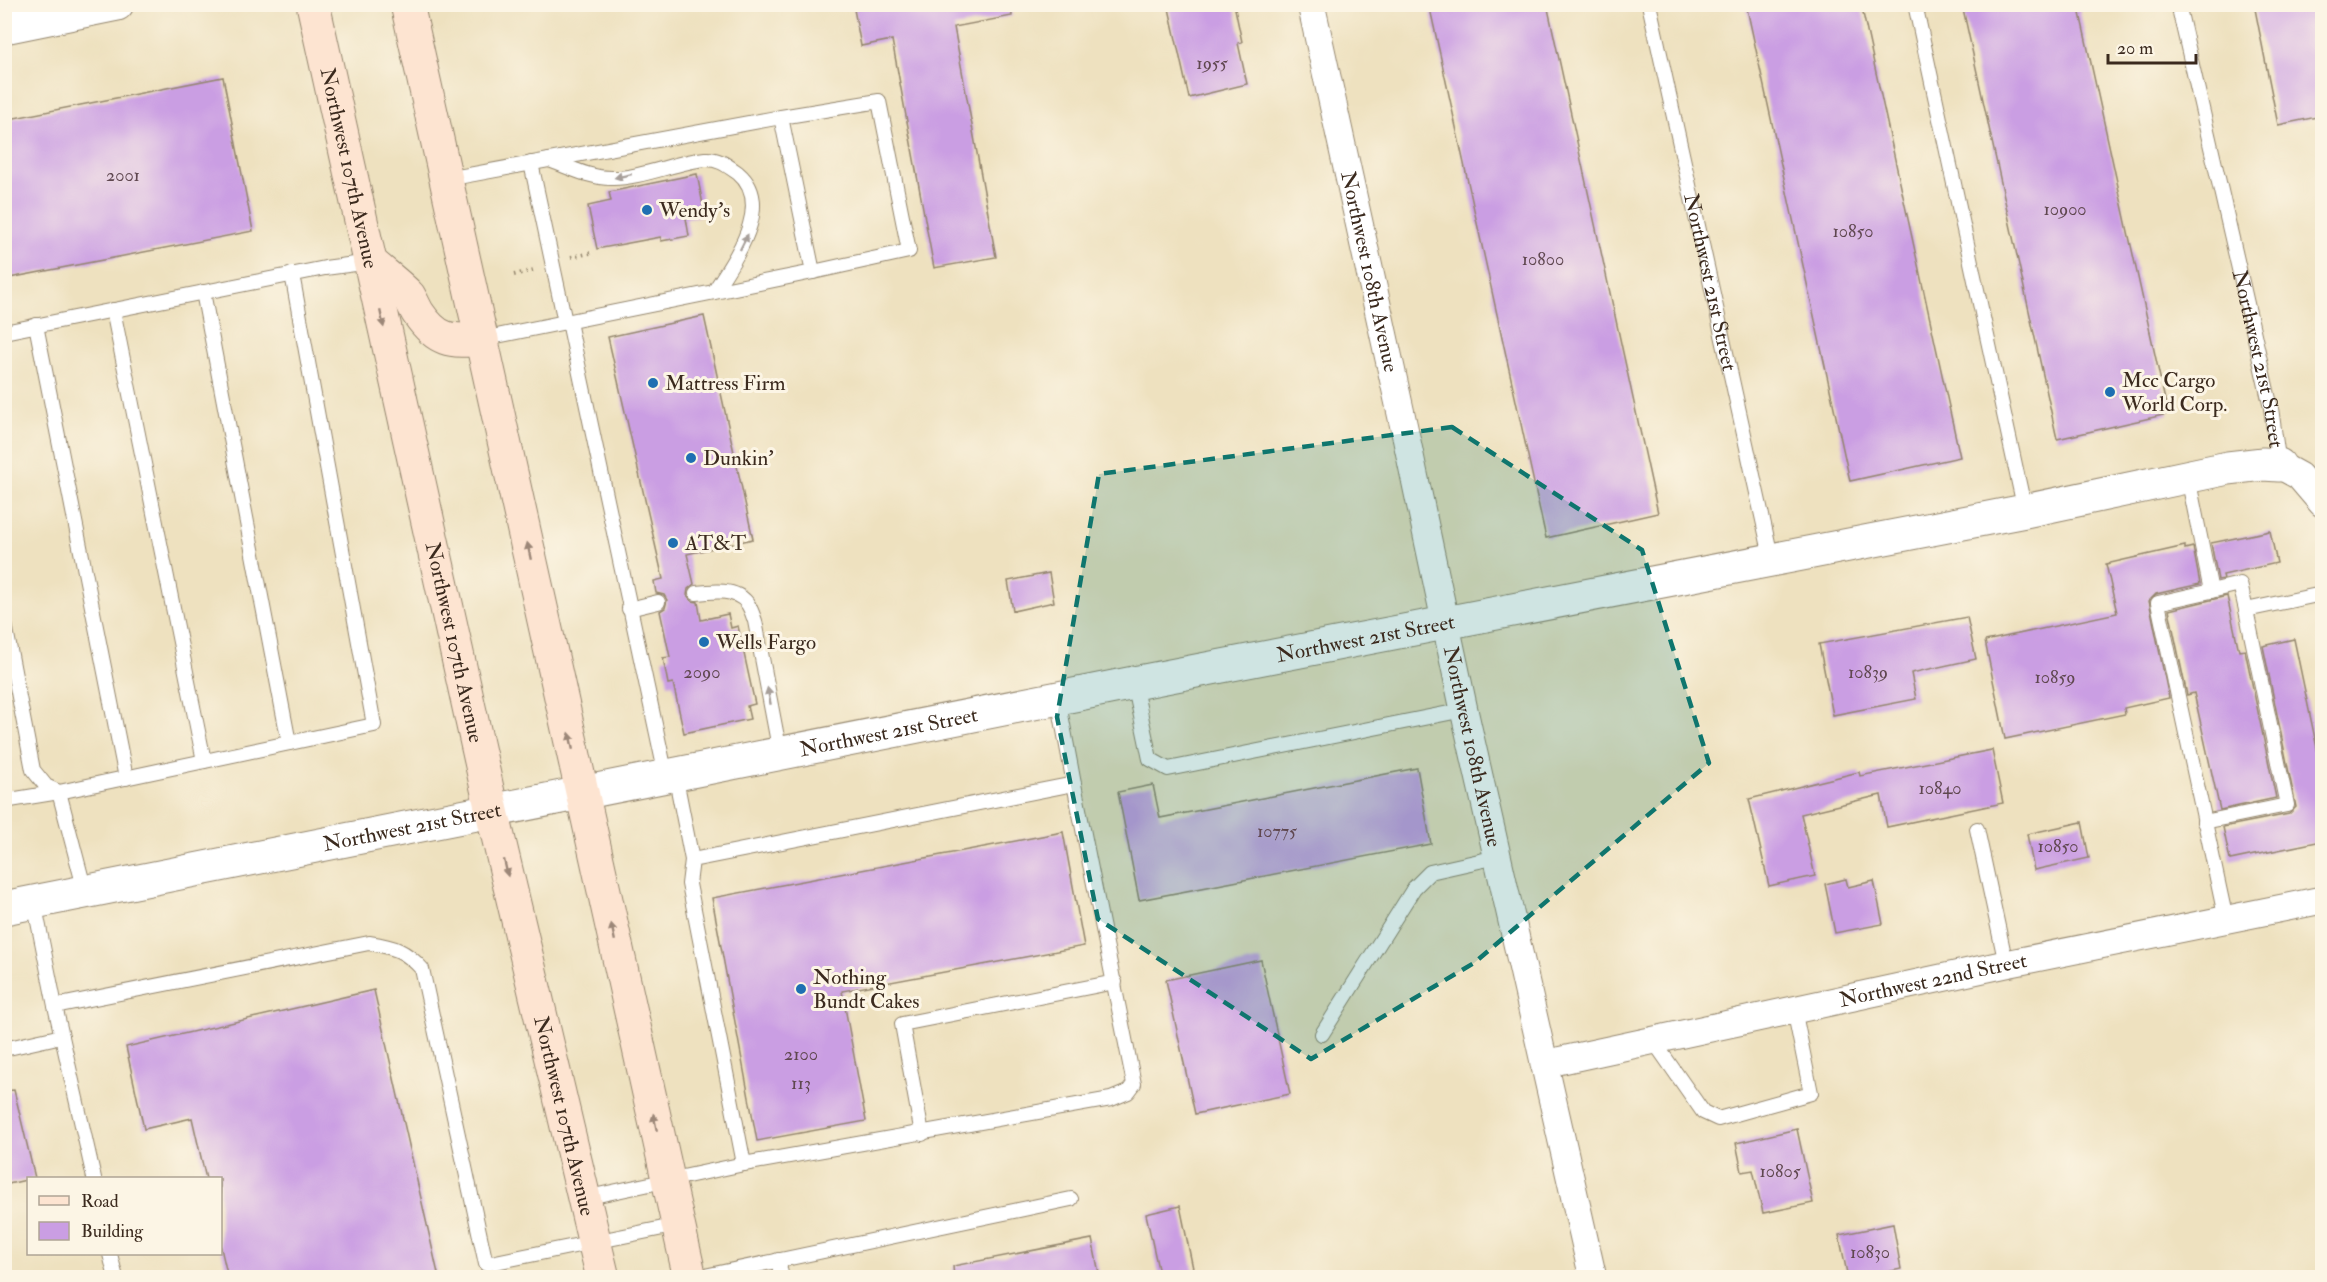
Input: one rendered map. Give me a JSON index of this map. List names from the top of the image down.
{
  "streets": {
    "main road": ["Northwest 107th Avenue"],
    "street": ["Northwest 108th Avenue", "Northwest 21st Street", "Northwest 22nd Street"]
  },
  "crossings": [
    ["Northwest 107th Avenue", "Northwest 21st Street"],
    ["Northwest 108th Avenue", "Northwest 21st Street"],
    ["Northwest 108th Avenue", "Northwest 22nd Street"]
  ],
  "places": [
    "Wendy's",
    "Mattress Firm",
    "Mcc Cargo World Corp.",
    "Dunkin'",
    "AT&T",
    "Wells Fargo",
    "Nothing Bundt Cakes"
  ],
  "house_numbers": [
    "1955",
    "2001",
    "10900",
    "10850",
    "10800",
    "2090",
    "10839",
    "10859",
    "10840",
    "10775",
    "10850",
    "2100",
    "113",
    "10805",
    "10830"
  ],
  "legend": ["Road", "Building"],
  "scale_bar": "20 m"
}
